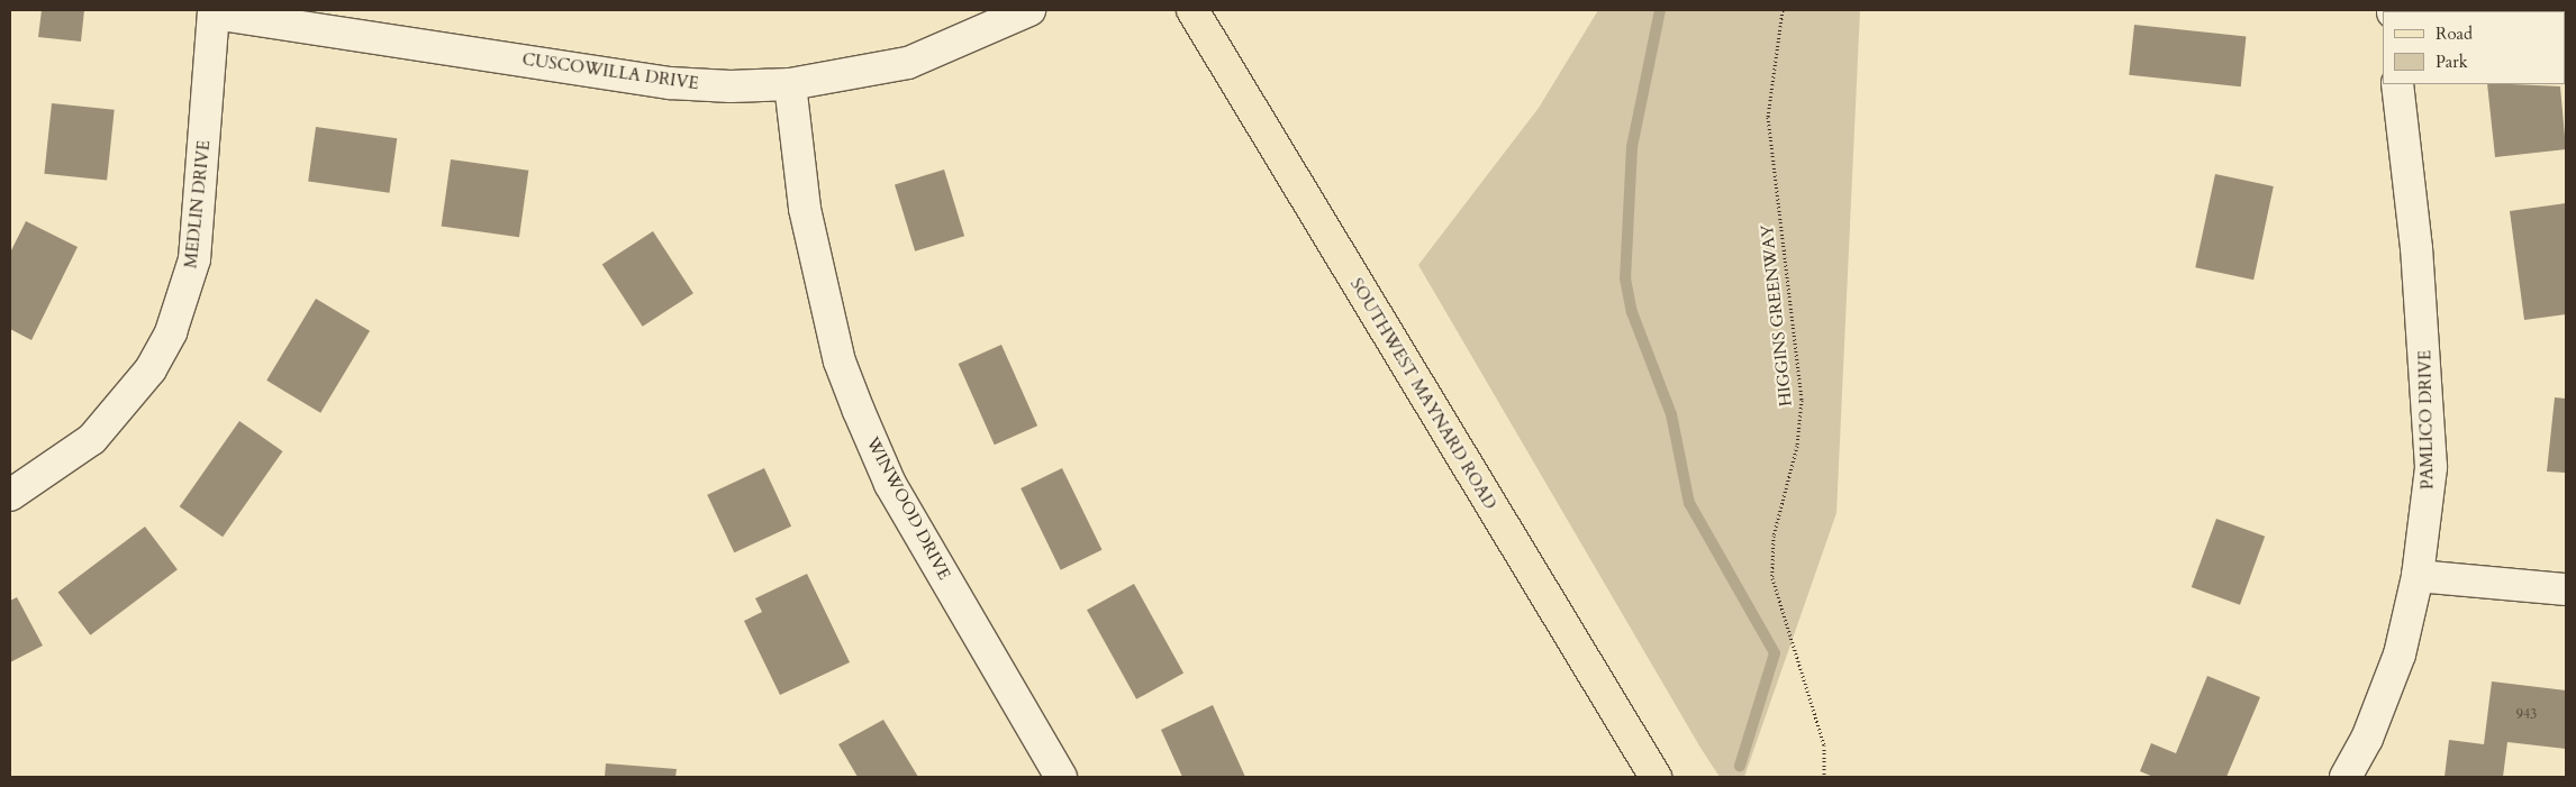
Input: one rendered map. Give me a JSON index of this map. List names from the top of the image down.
{
  "streets": {
    "main road": ["SOUTHWEST MAYNARD ROAD"],
    "street": [
      "CUSCOWILLA DRIVE",
      "MEDLIN DRIVE",
      "PAMLICO DRIVE",
      "WINWOOD DRIVE"
    ],
    "path": ["HIGGINS GREENWAY"]
  },
  "crossings": [
    ["CUSCOWILLA DRIVE", "MEDLIN DRIVE"],
    ["CUSCOWILLA DRIVE", "WINWOOD DRIVE"]
  ],
  "house_numbers": ["943"],
  "legend": ["Road", "Park"]
}
